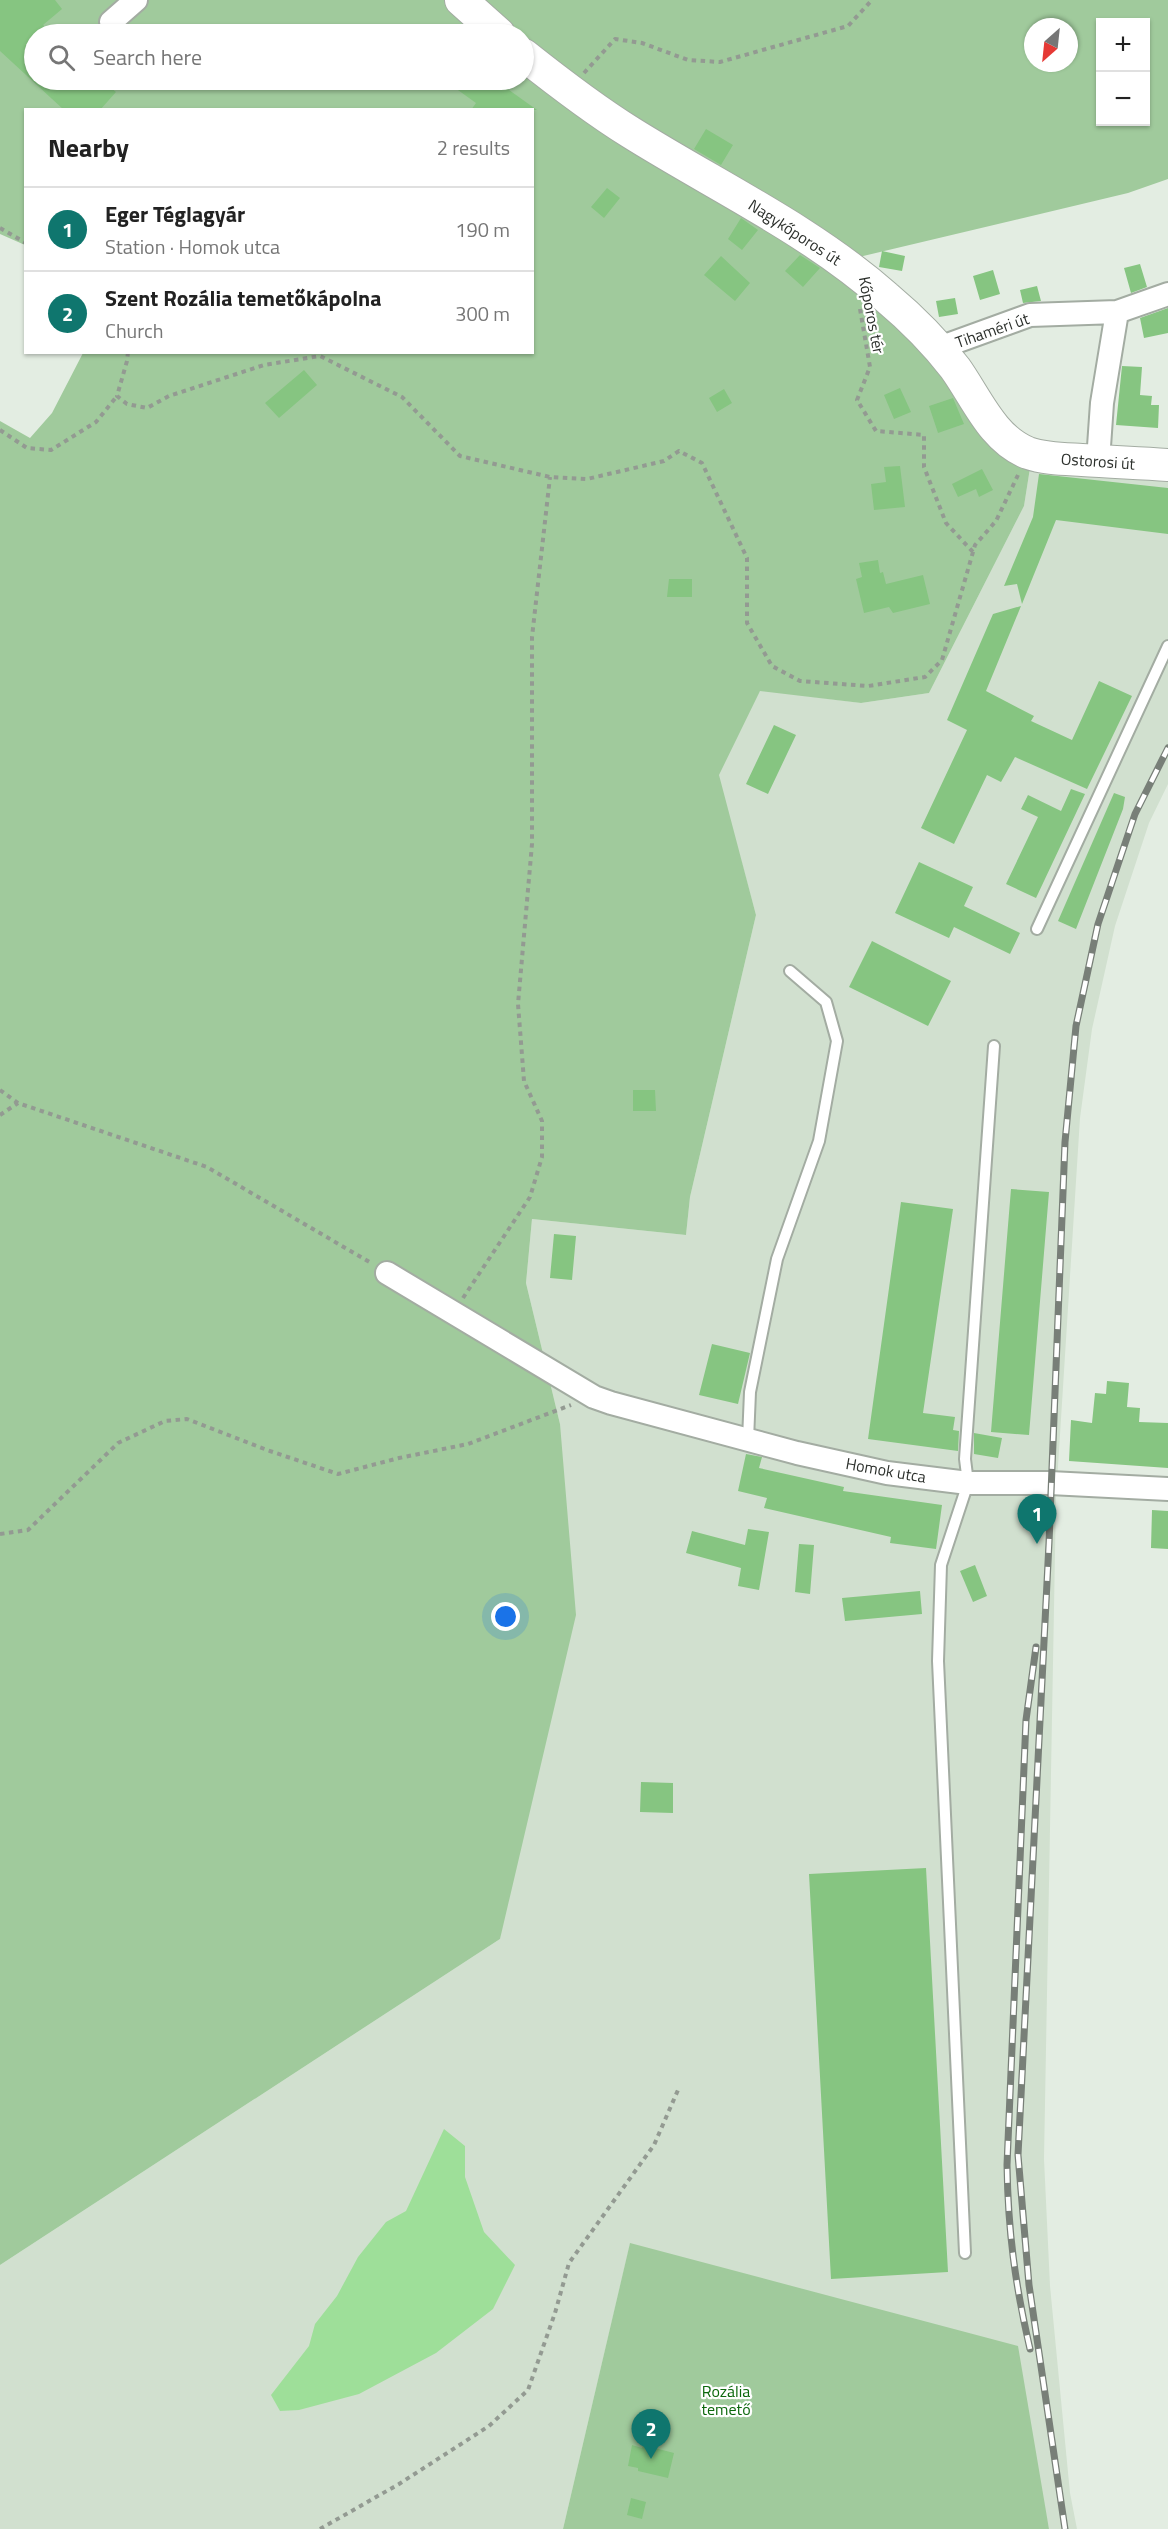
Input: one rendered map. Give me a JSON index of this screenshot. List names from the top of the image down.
{
  "streets": {
    "main road": ["Nagykőporos út", "Ostorosi út"],
    "street": ["Tihaméri út", "Homok utca"],
    "path": ["Kőporos tér"]
  },
  "crossings": [
    ["Nagykőporos út", "Tihaméri út"],
    ["Nagykőporos út", "Ostorosi út"]
  ],
  "parks": ["Rozália temető"],
  "north": "bottom left",
  "page": {
    "map_buttons": ["+", "−"],
    "search": "Search here",
    "heading": ["Nearby", "2 results"],
    "list": [
      {
        "mark": "1",
        "name": "Eger Téglagyár",
        "note": "Station · Homok utca",
        "value": "190 m"
      },
      {
        "mark": "2",
        "name": "Szent Rozália temetőkápolna",
        "note": "Church",
        "value": "300 m"
      }
    ],
    "pins": ["1", "2"]
  }
}
